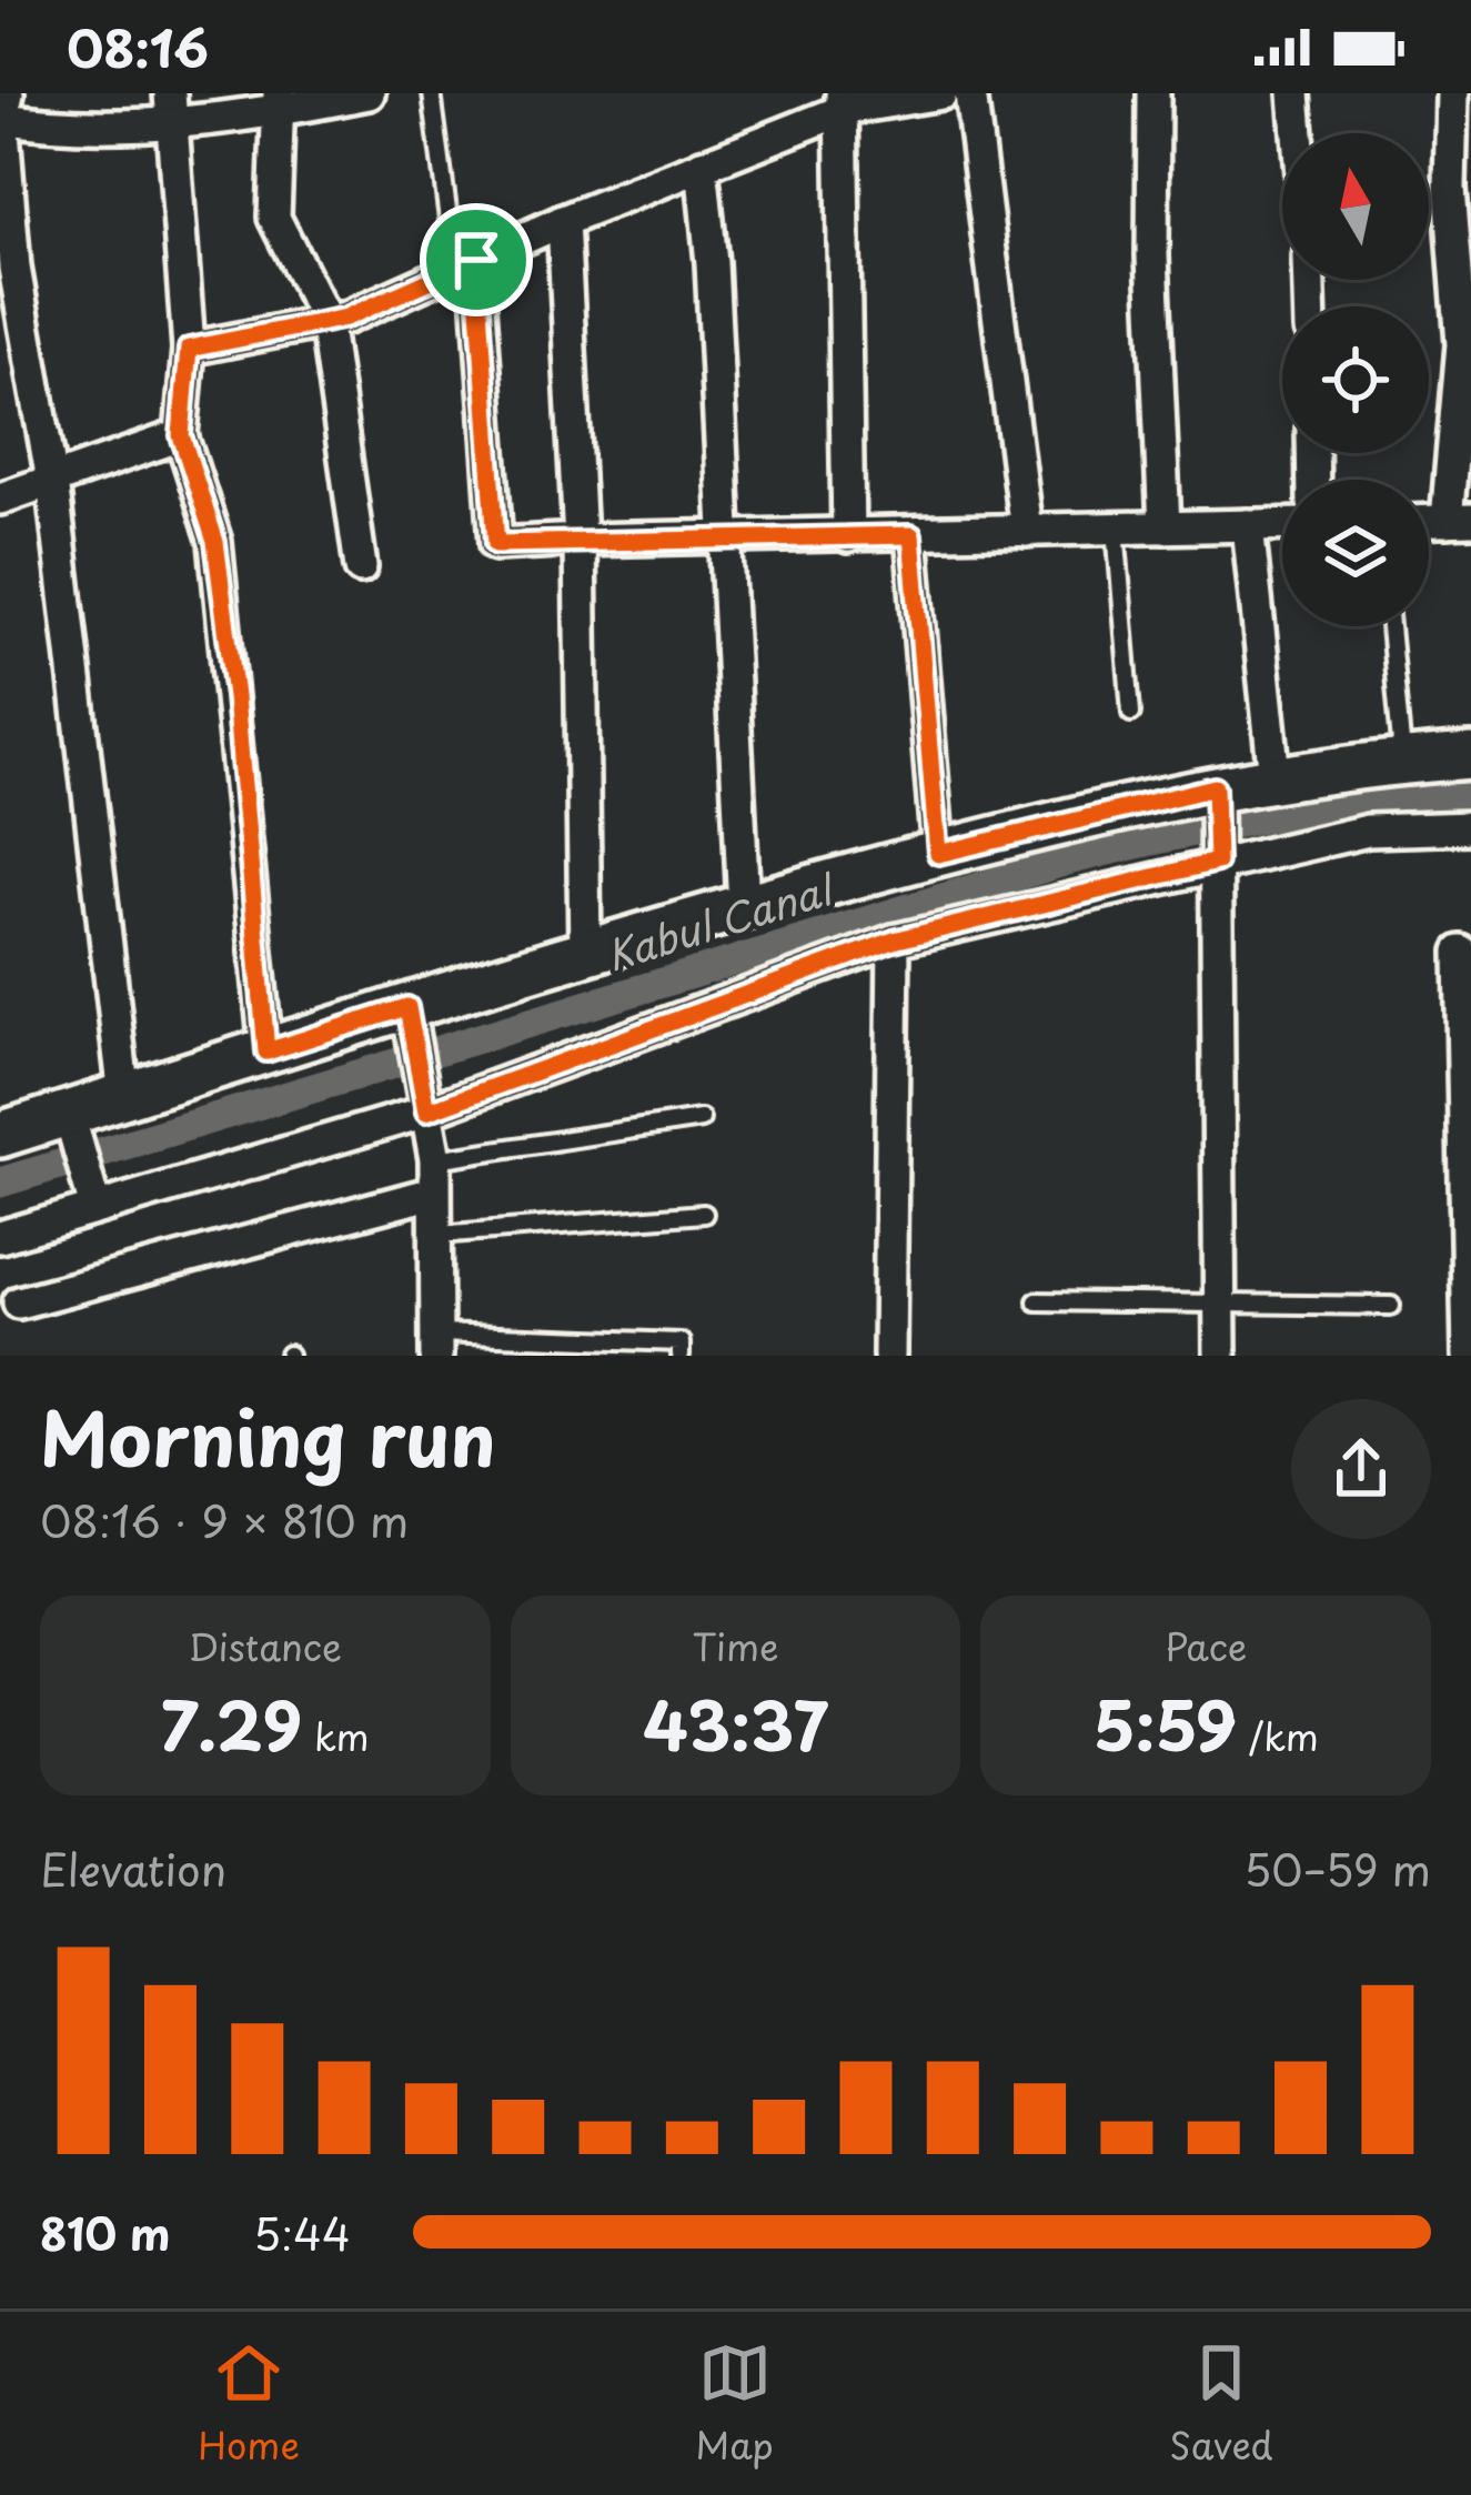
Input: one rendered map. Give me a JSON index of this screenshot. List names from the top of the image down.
{
  "water": ["Kabul Canal"],
  "north": "top",
  "page": {
    "status": "08:16",
    "heading": ["Morning run", "08:16 · 9 × 810 m"],
    "stats": [
      ["Distance", "7.29 km"],
      ["Time", "43:37"],
      ["Pace", "5:59 /km"]
    ],
    "chart": ["Elevation", "50–59 m"],
    "list": [
      {
        "name": "810 m",
        "note": "5:44"
      }
    ],
    "tabs": ["Home", "Map", "Saved"]
  }
}
